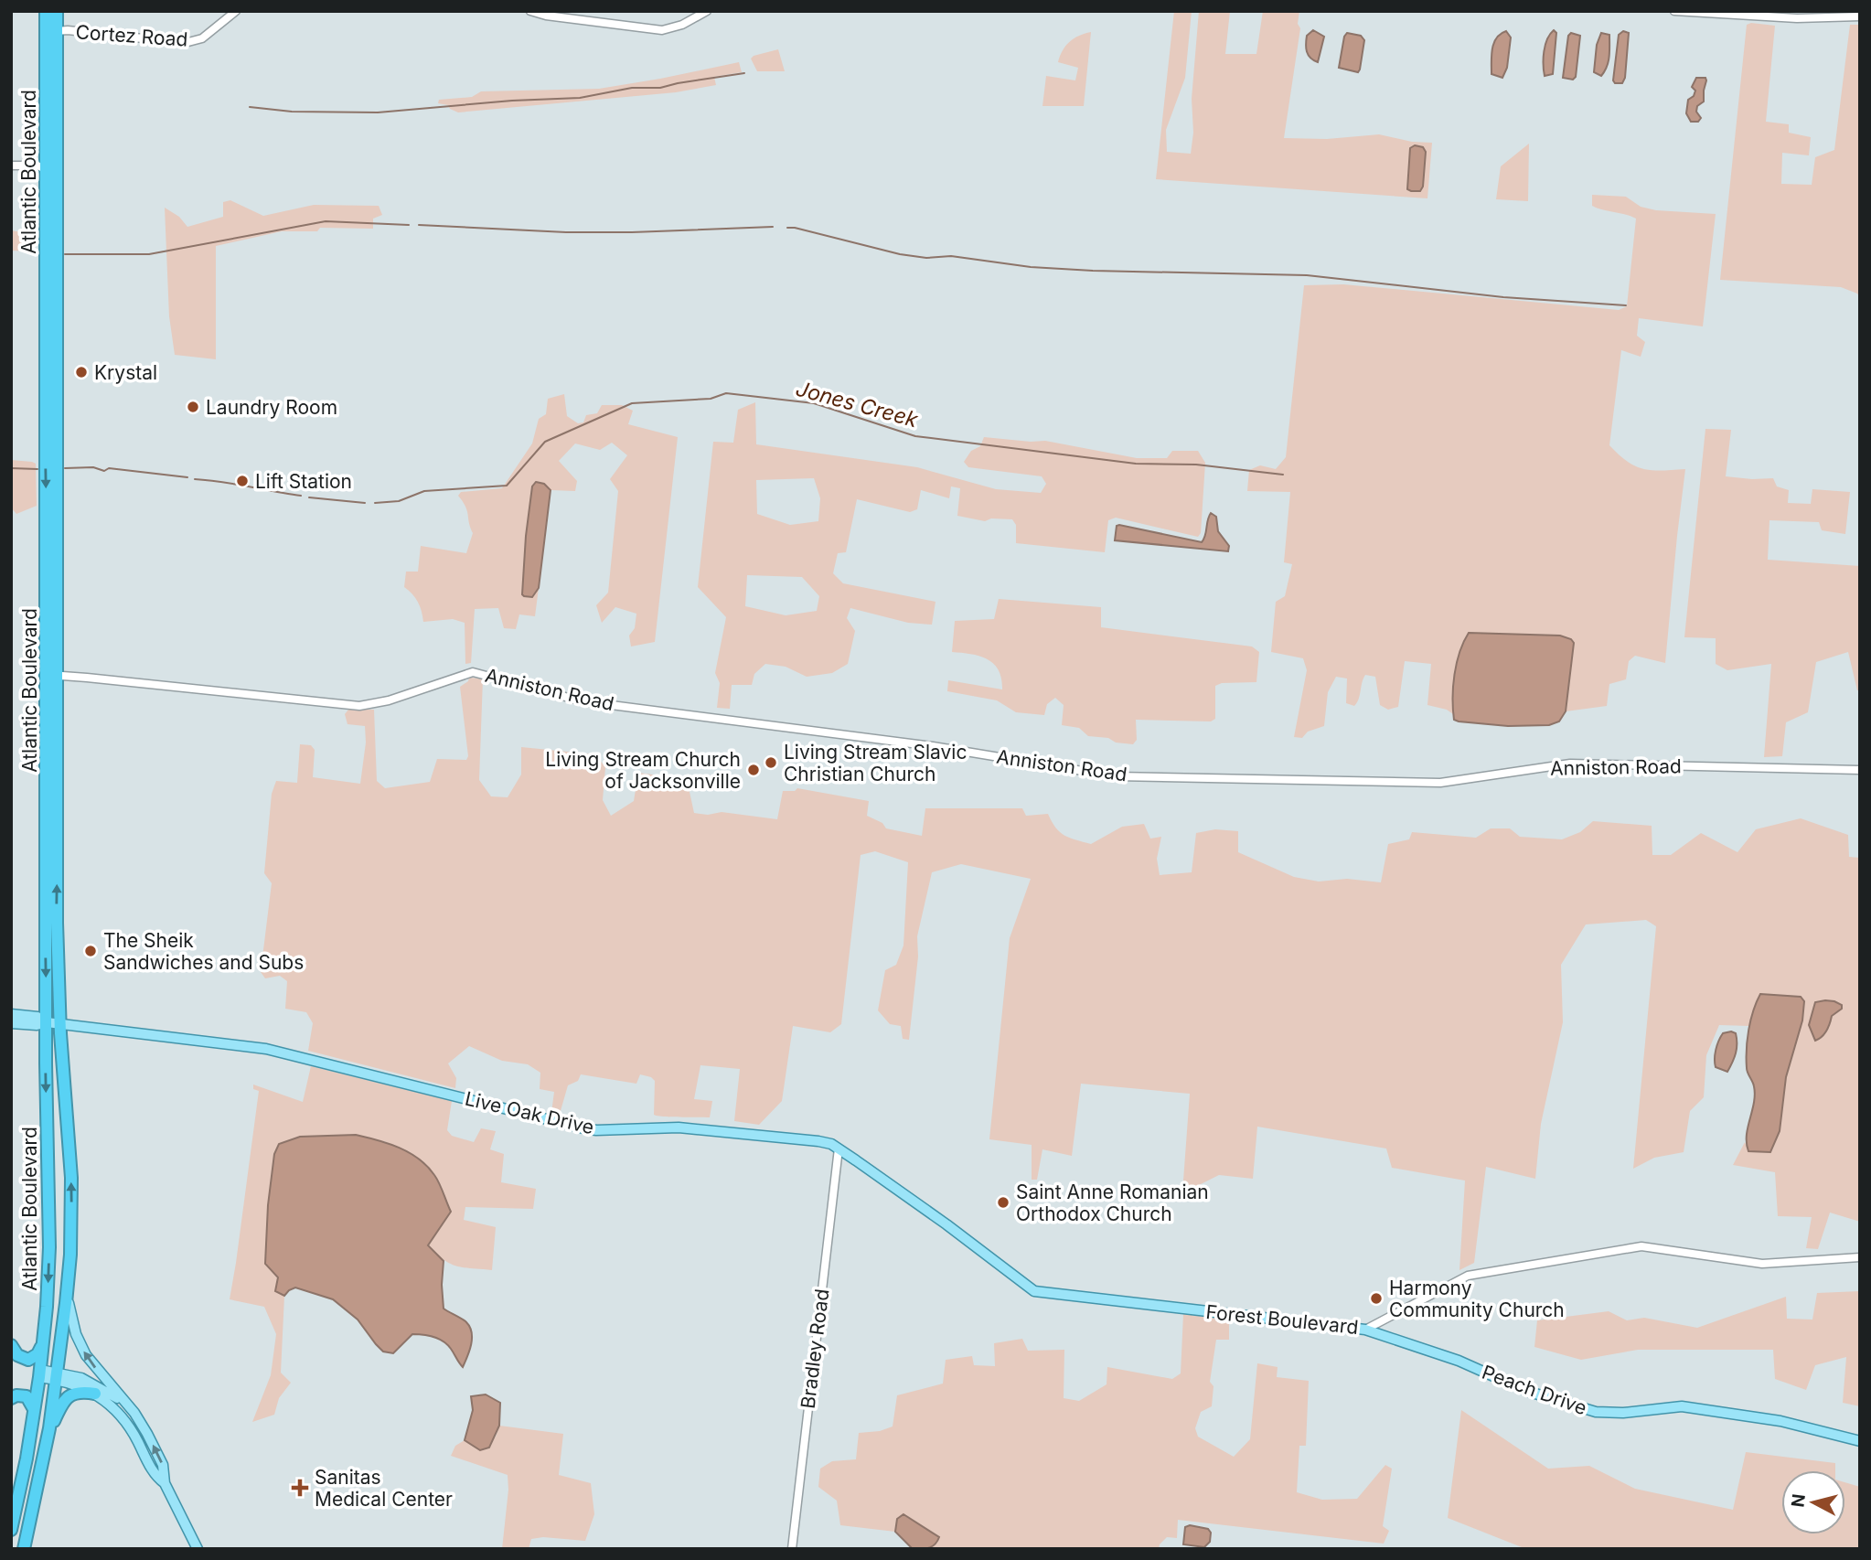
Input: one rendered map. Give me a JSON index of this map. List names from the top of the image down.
{
  "streets": {
    "highway": ["Atlantic Boulevard"],
    "main road": ["Live Oak Drive", "Forest Boulevard", "Peach Drive"],
    "street": ["Cortez Road", "Anniston Road", "Bradley Road"]
  },
  "crossings": [
    ["Cortez Road", "Atlantic Boulevard"],
    ["Atlantic Boulevard", "Anniston Road"],
    ["Atlantic Boulevard", "Live Oak Drive"],
    ["Live Oak Drive", "Forest Boulevard"],
    ["Live Oak Drive", "Bradley Road"],
    ["Forest Boulevard", "Peach Drive"]
  ],
  "water": ["Jones Creek"],
  "places": {
    "other": [
      "Krystal",
      "Laundry Room",
      "Lift Station",
      "Living Stream Slavic Christian Church",
      "Living Stream Church of Jacksonville",
      "The Sheik Sandwiches and Subs",
      "Saint Anne Romanian Orthodox Church",
      "Harmony Community Church"
    ],
    "health": ["Sanitas Medical Center"]
  },
  "north": "left"
}
